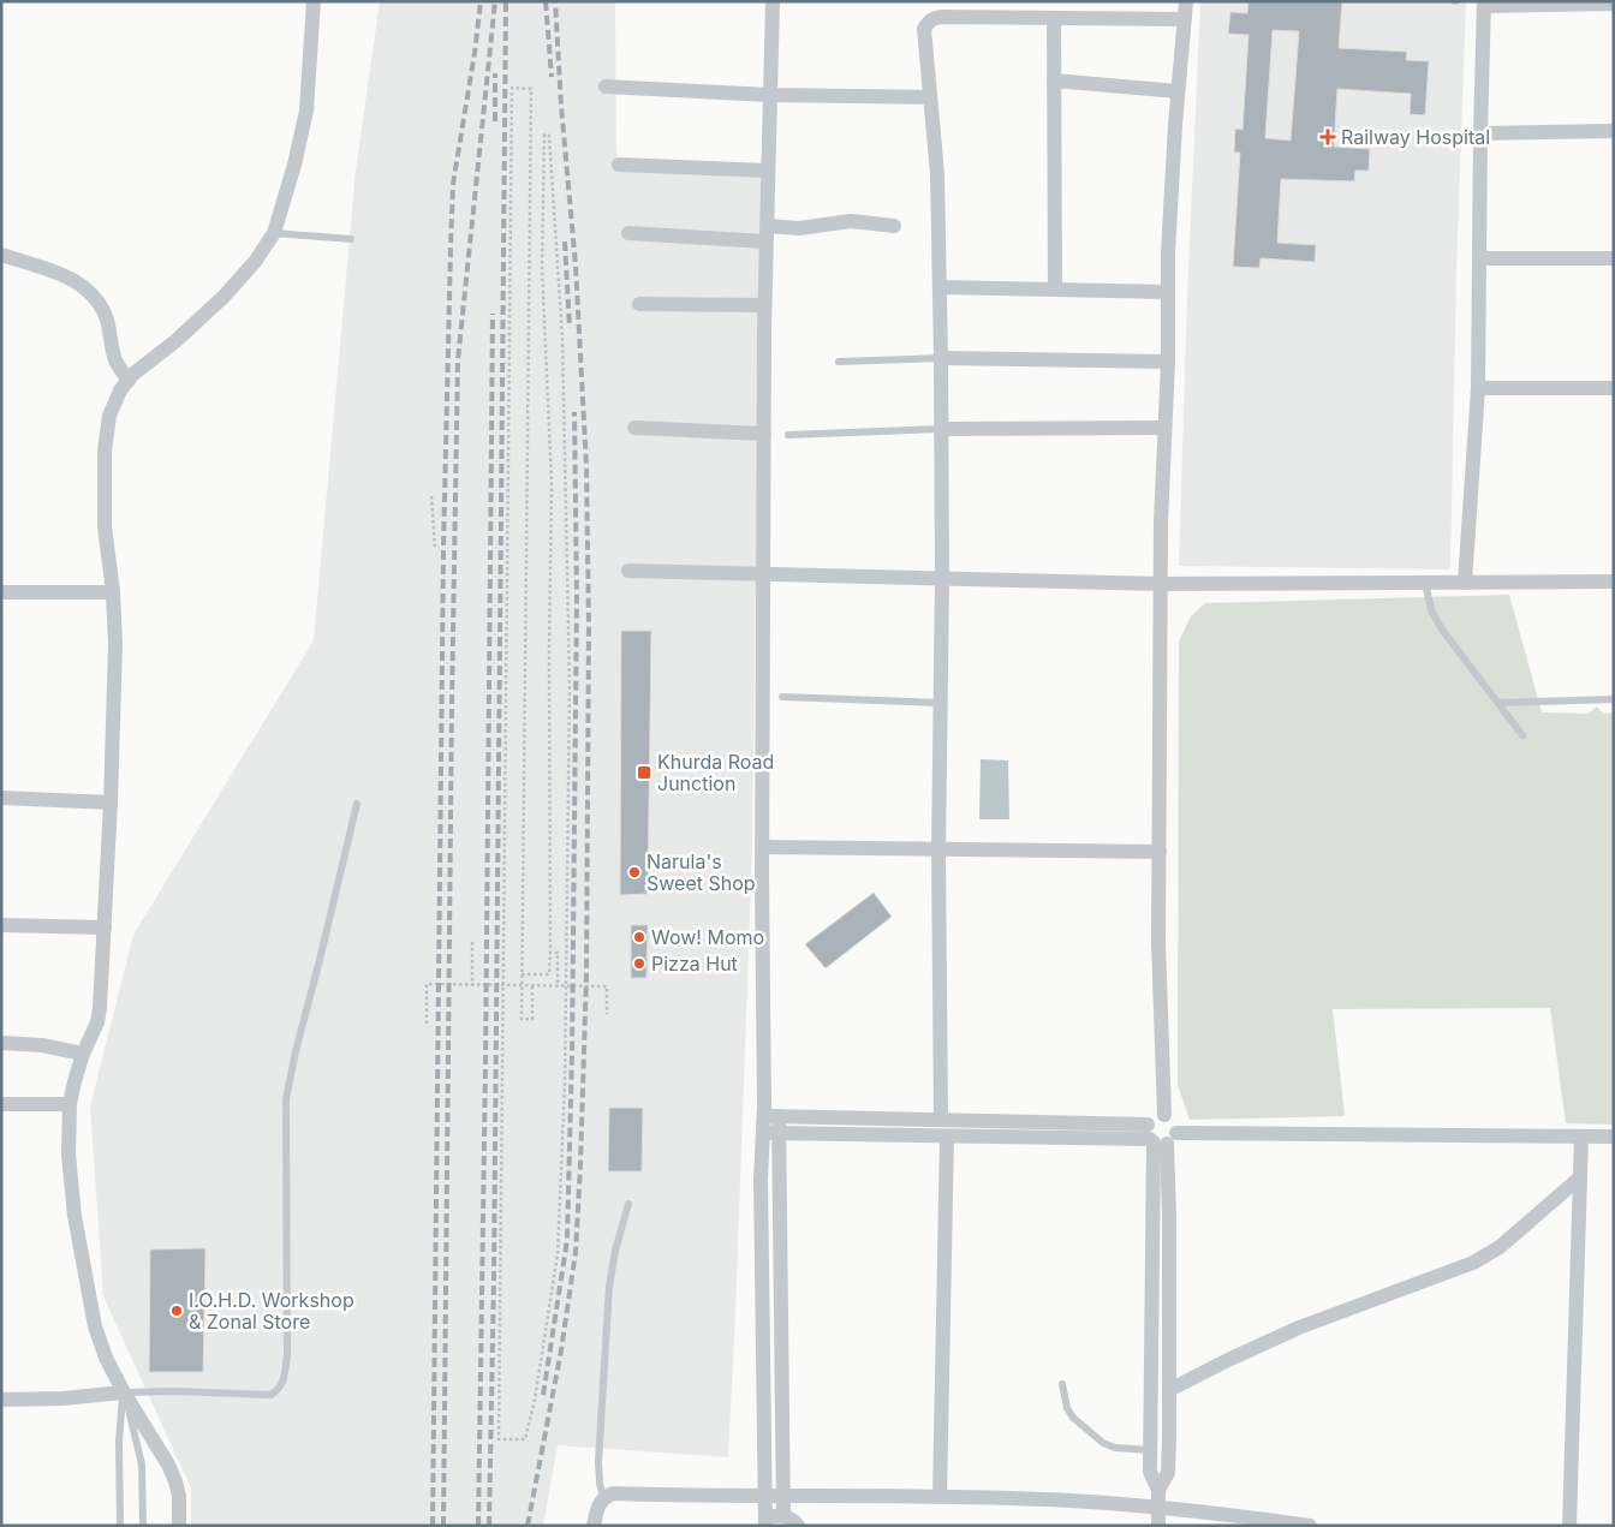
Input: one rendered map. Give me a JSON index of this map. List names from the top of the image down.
{
  "places": {
    "health": ["Railway Hospital"],
    "transit": ["Khurda Road Junction"],
    "other": [
      "Narula's Sweet Shop",
      "Wow! Momo",
      "Pizza Hut",
      "I.O.H.D. Workshop & Zonal Store"
    ]
  }
}
